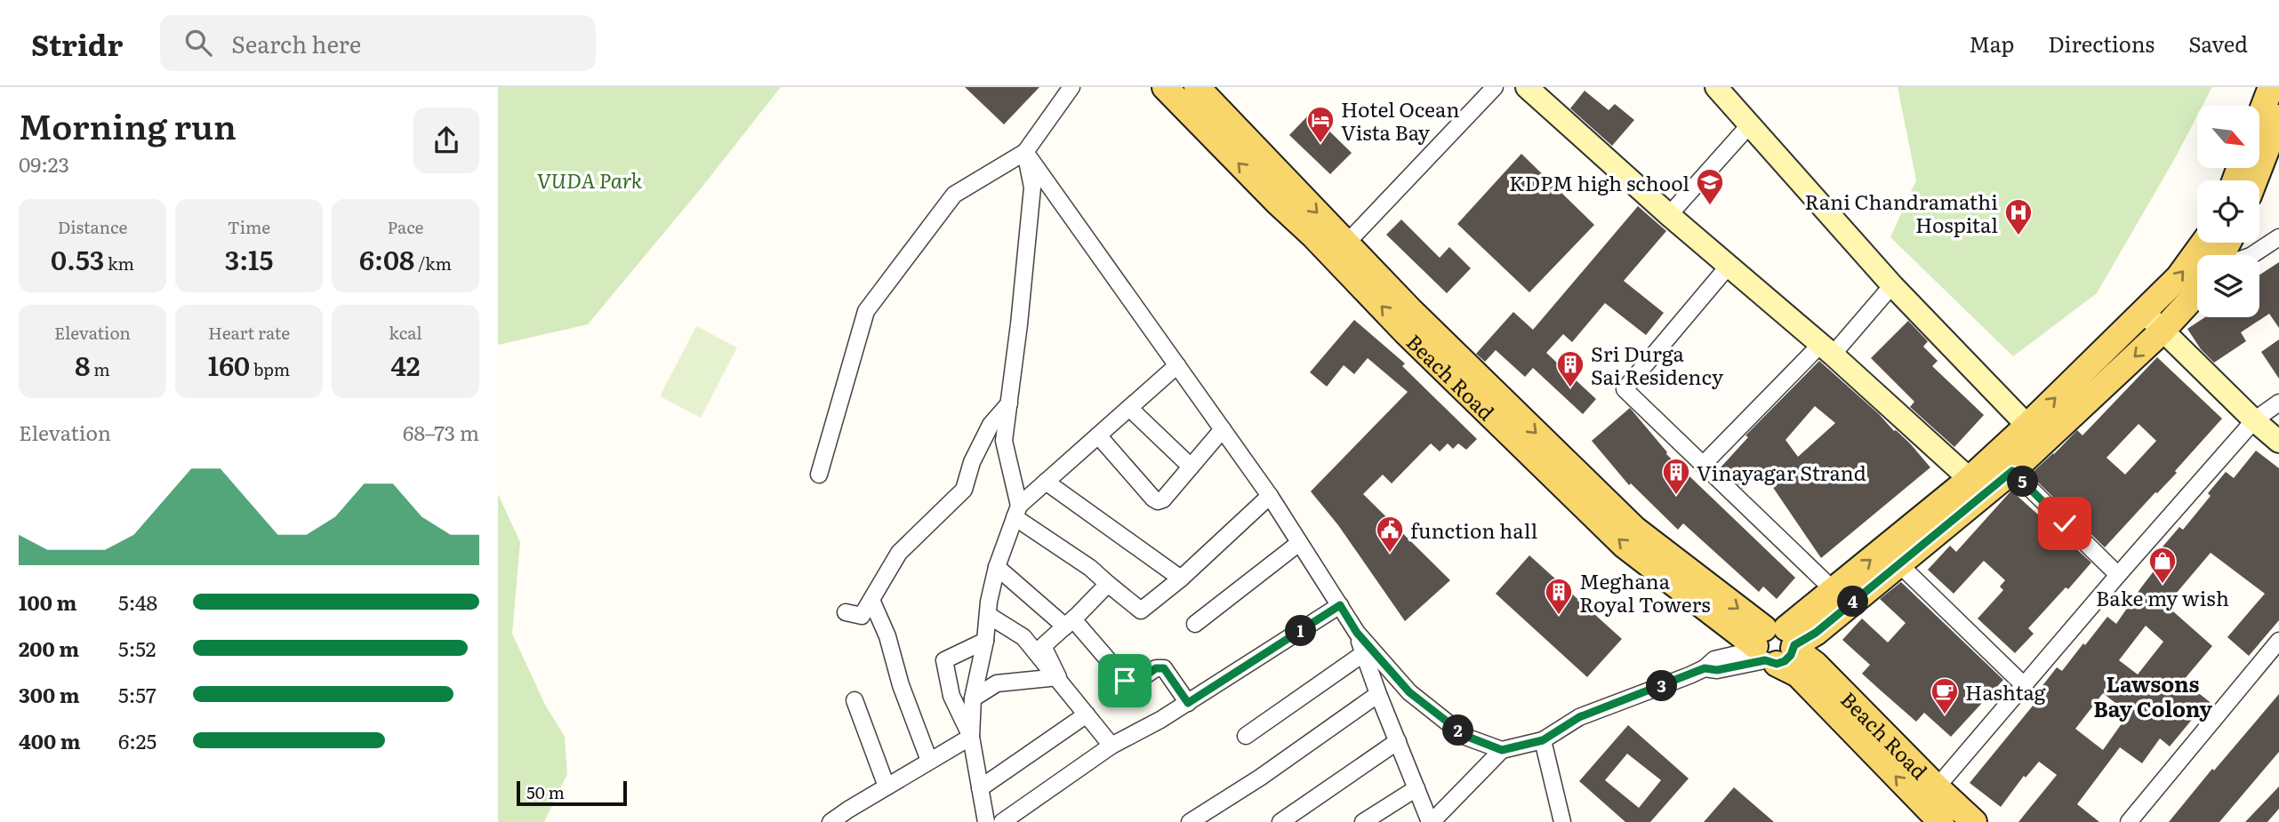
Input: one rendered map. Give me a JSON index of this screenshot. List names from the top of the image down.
{
  "streets": {
    "main road": ["Beach Road"]
  },
  "districts": ["Lawsons Bay Colony"],
  "parks": ["VUDA Park"],
  "places": {
    "hotel": ["Hotel Ocean Vista Bay"],
    "school or university": ["KDPM high school"],
    "hospital": ["Rani Chandramathi Hospital"],
    "building": ["Sri Durga Sai Residency", "Vinayagar Strand", "Meghana Royal Towers"],
    "public building": ["function hall"],
    "shop": ["Bake my wish"],
    "cafe": ["Hashtag"]
  },
  "scale_bar": "50 m",
  "north": "bottom right",
  "page": {
    "header": "Stridr",
    "search": "Search here",
    "nav": ["Map", "Directions", "Saved"],
    "heading": ["Morning run", "09:23"],
    "stats": [
      ["Distance", "0.53 km"],
      ["Time", "3:15"],
      ["Pace", "6:08 /km"],
      ["Elevation", "8 m"],
      ["Heart rate", "160 bpm"],
      ["kcal", "42"]
    ],
    "chart": ["Elevation", "68–73 m"],
    "pins": [
      "5",
      "4",
      "1",
      "3",
      "2"
    ],
    "list": [
      {
        "name": "100 m",
        "note": "5:48"
      },
      {
        "name": "200 m",
        "note": "5:52"
      },
      {
        "name": "300 m",
        "note": "5:57"
      },
      {
        "name": "400 m",
        "note": "6:25"
      }
    ],
    "scale": "50 m"
  }
}
